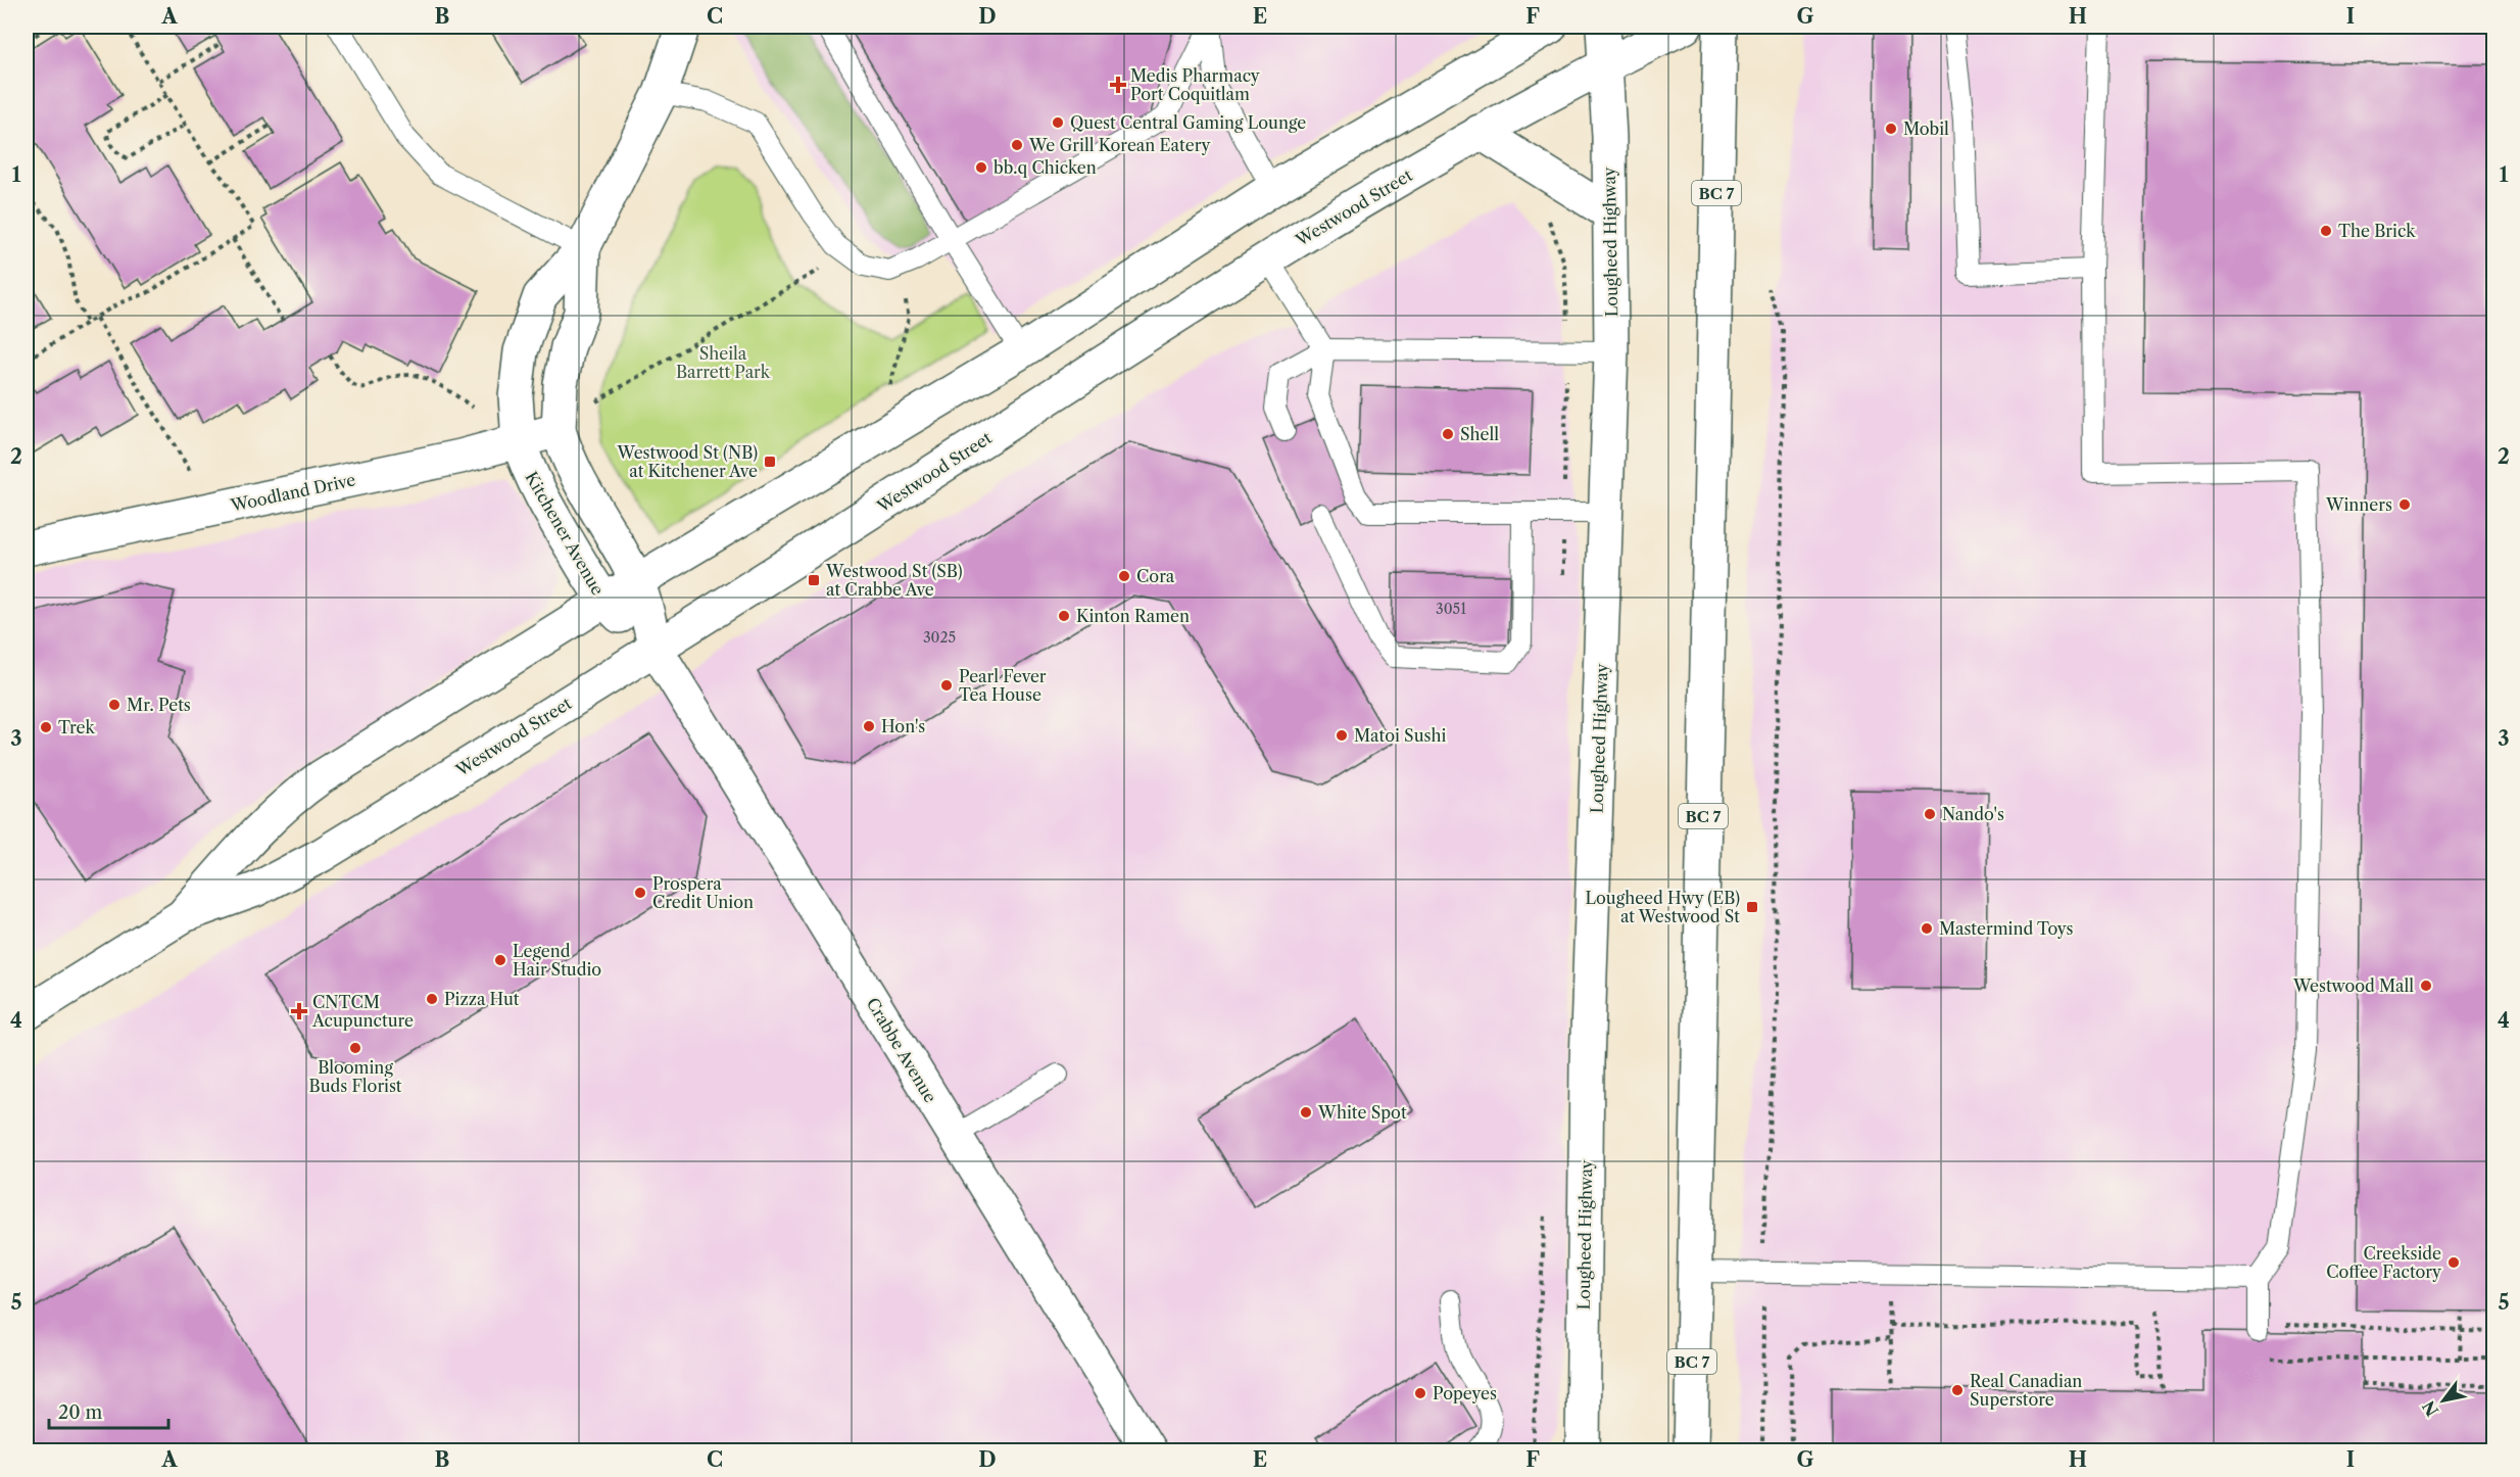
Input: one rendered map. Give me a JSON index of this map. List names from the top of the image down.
{
  "streets": {
    "main road": [
      "BC 7",
      "Westwood Street",
      "Lougheed Highway",
      "Woodland Drive",
      "Kitchener Avenue",
      "Crabbe Avenue"
    ]
  },
  "crossings": [
    ["Westwood Street", "Lougheed Highway"],
    ["Westwood Street", "Kitchener Avenue"],
    ["Westwood Street", "Crabbe Avenue"],
    ["Woodland Drive", "Kitchener Avenue"],
    ["Kitchener Avenue", "Crabbe Avenue"]
  ],
  "parks": ["Sheila Barrett Park"],
  "places": {
    "health": ["Medis Pharmacy Port Coquitlam", "CNTCM Acupuncture"],
    "other": [
      "Quest Central Gaming Lounge",
      "Mobil",
      "We Grill Korean Eatery",
      "bb.q Chicken",
      "The Brick",
      "Shell",
      "Winners",
      "Cora",
      "Kinton Ramen",
      "Pearl Fever Tea House",
      "Mr. Pets",
      "Hon's",
      "Trek",
      "Matoi Sushi",
      "Nando's",
      "Prospera Credit Union",
      "Mastermind Toys",
      "Legend Hair Studio",
      "Westwood Mall",
      "Pizza Hut",
      "Blooming Buds Florist",
      "White Spot",
      "Creekside Coffee Factory",
      "Real Canadian Superstore",
      "Popeyes"
    ],
    "transit": ["Westwood St (NB) at Kitchener Ave", "Westwood St (SB) at Crabbe Ave", "Lougheed Hwy (EB) at Westwood St"]
  },
  "house_numbers": ["3051", "3025"],
  "scale_bar": "20 m",
  "north": "bottom left",
  "grid": {
    "columns": [
      "A",
      "B",
      "C",
      "D",
      "E",
      "F",
      "G",
      "H",
      "I"
    ],
    "rows": [
      "1",
      "2",
      "3",
      "4",
      "5"
    ]
  }
}
